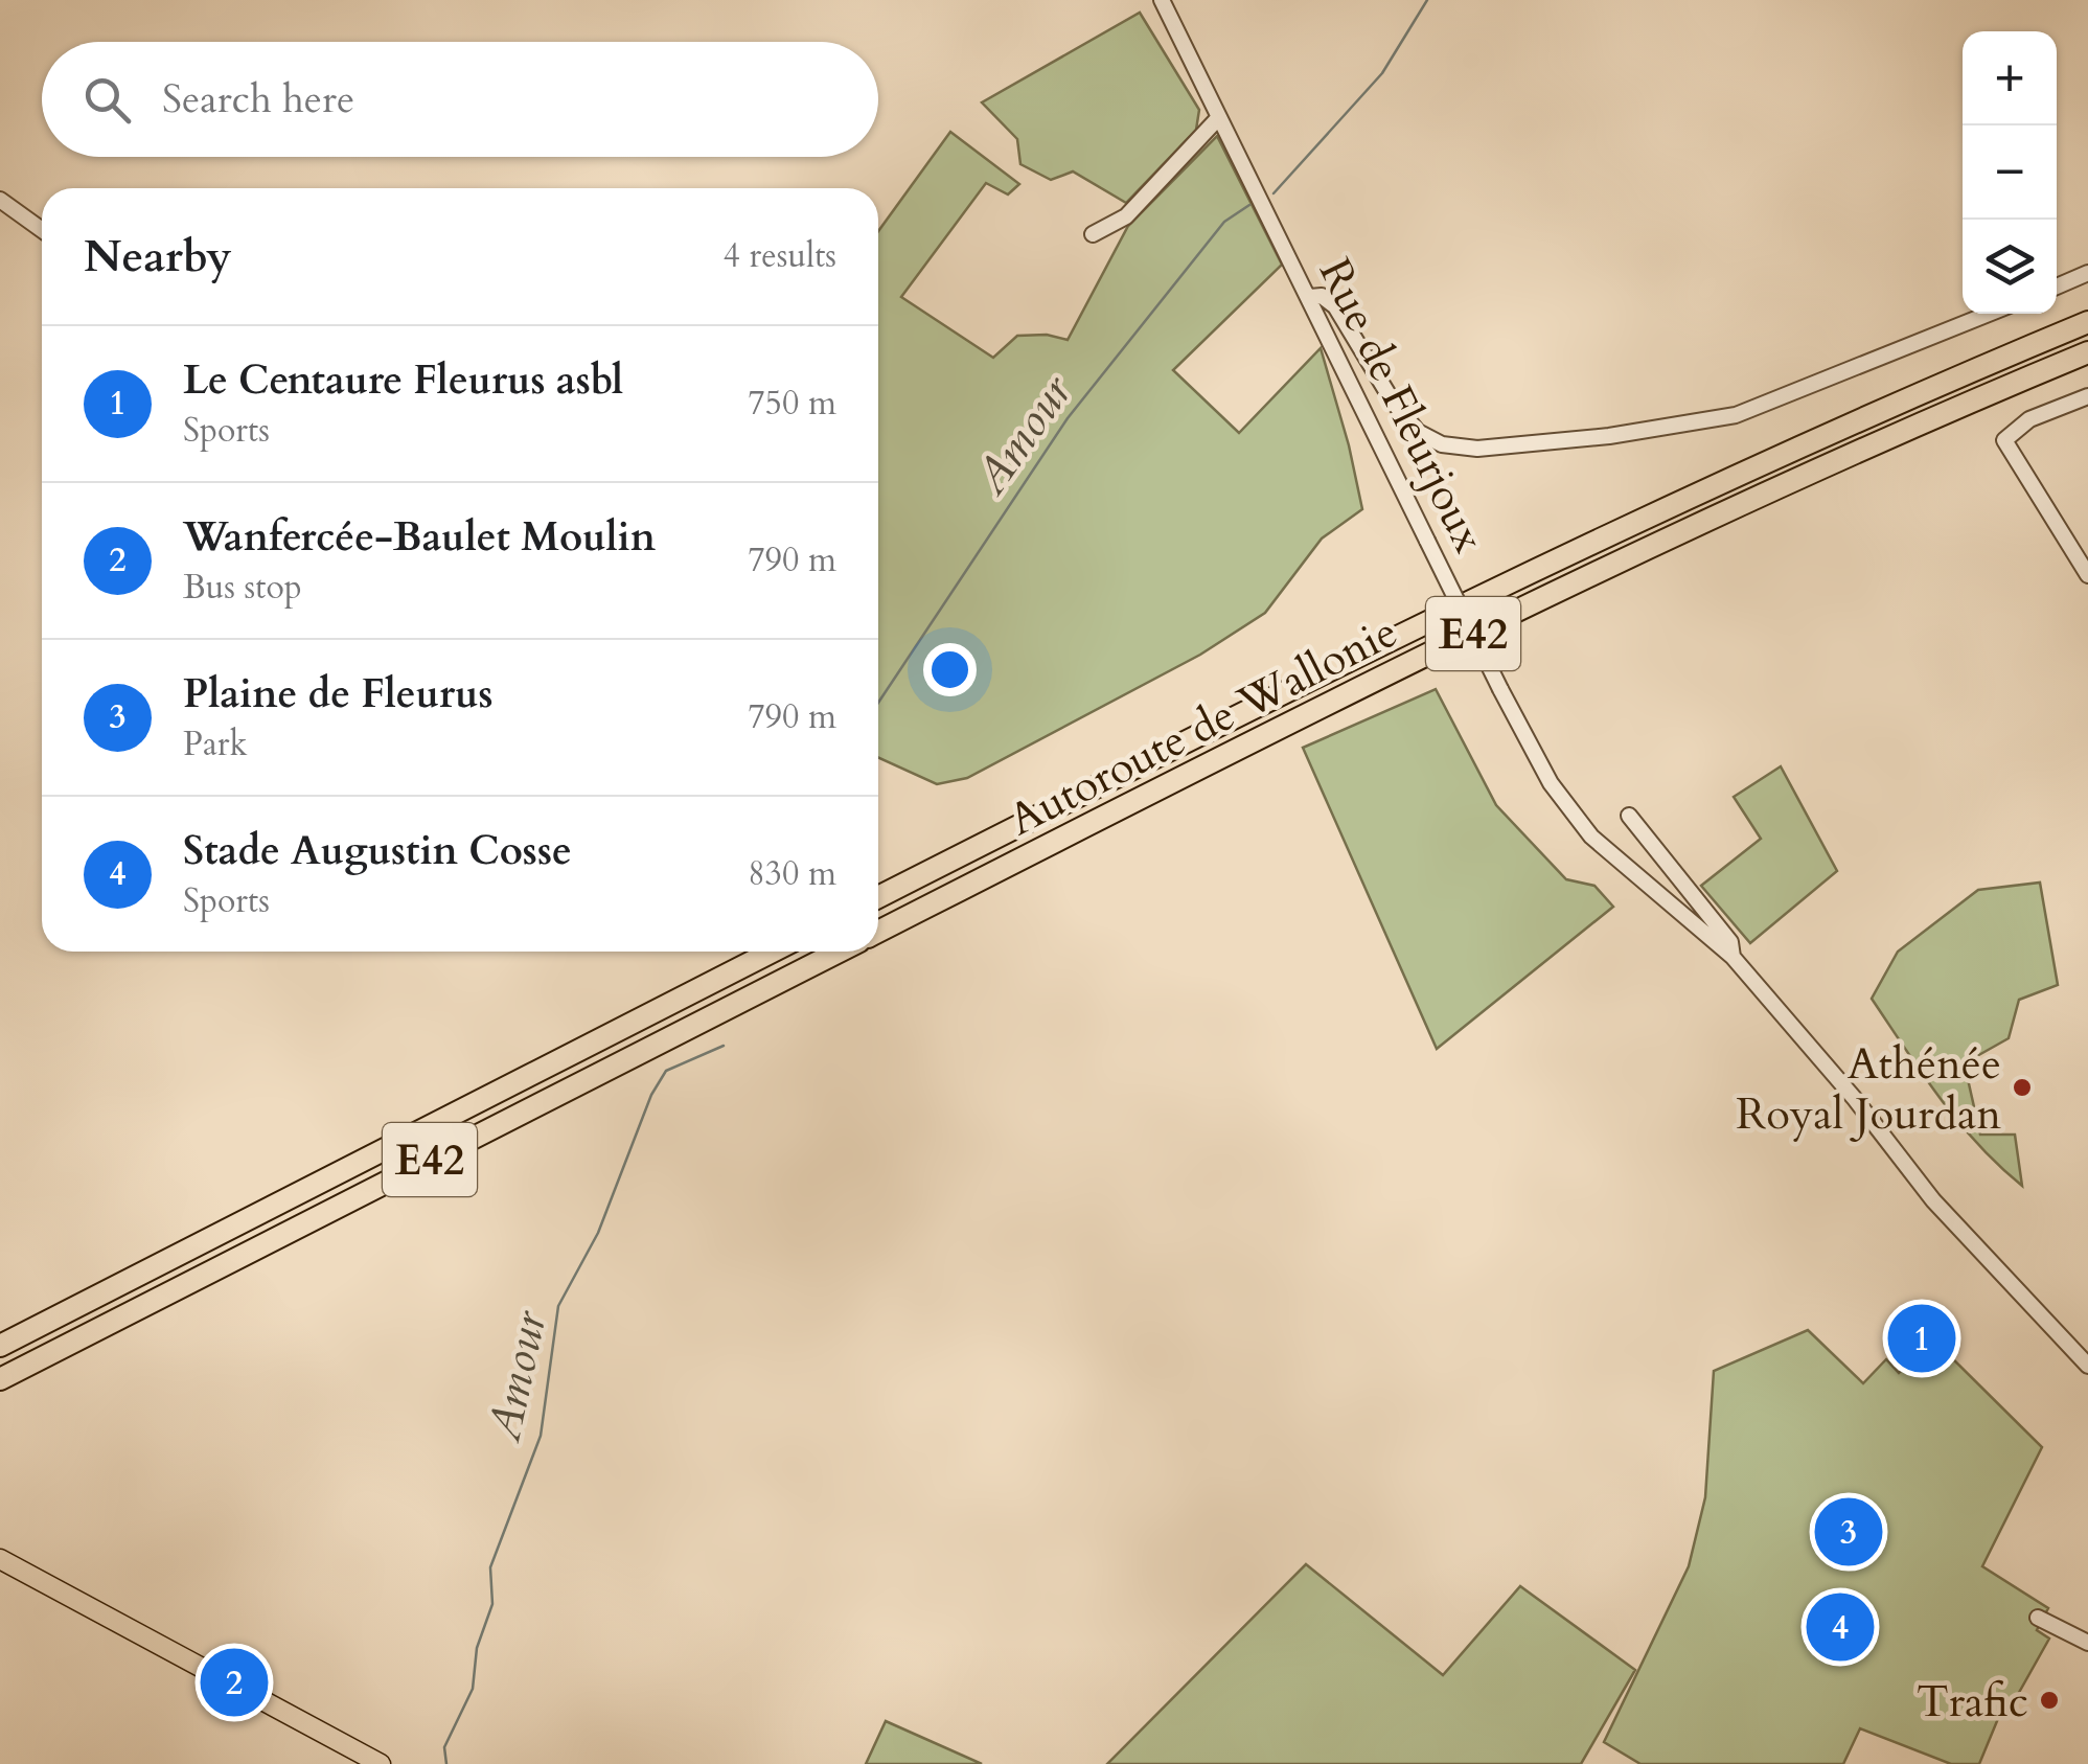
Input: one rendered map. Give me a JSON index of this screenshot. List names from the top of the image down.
{
  "streets": {
    "highway": ["E42", "Autoroute de Wallonie"],
    "street": ["Rue de Fleurjoux"]
  },
  "water": ["Amour"],
  "places": ["Athénée Royal Jourdan", "Trafic"],
  "page": {
    "map_buttons": ["+", "−"],
    "search": "Search here",
    "heading": ["Nearby", "4 results"],
    "list": [
      {
        "mark": "1",
        "name": "Le Centaure Fleurus asbl",
        "note": "Sports",
        "value": "750 m"
      },
      {
        "mark": "2",
        "name": "Wanfercée-Baulet Moulin",
        "note": "Bus stop",
        "value": "790 m"
      },
      {
        "mark": "3",
        "name": "Plaine de Fleurus",
        "note": "Park",
        "value": "790 m"
      },
      {
        "mark": "4",
        "name": "Stade Augustin Cosse",
        "note": "Sports",
        "value": "830 m"
      }
    ],
    "pins": [
      "1",
      "3",
      "4",
      "2"
    ]
  }
}
